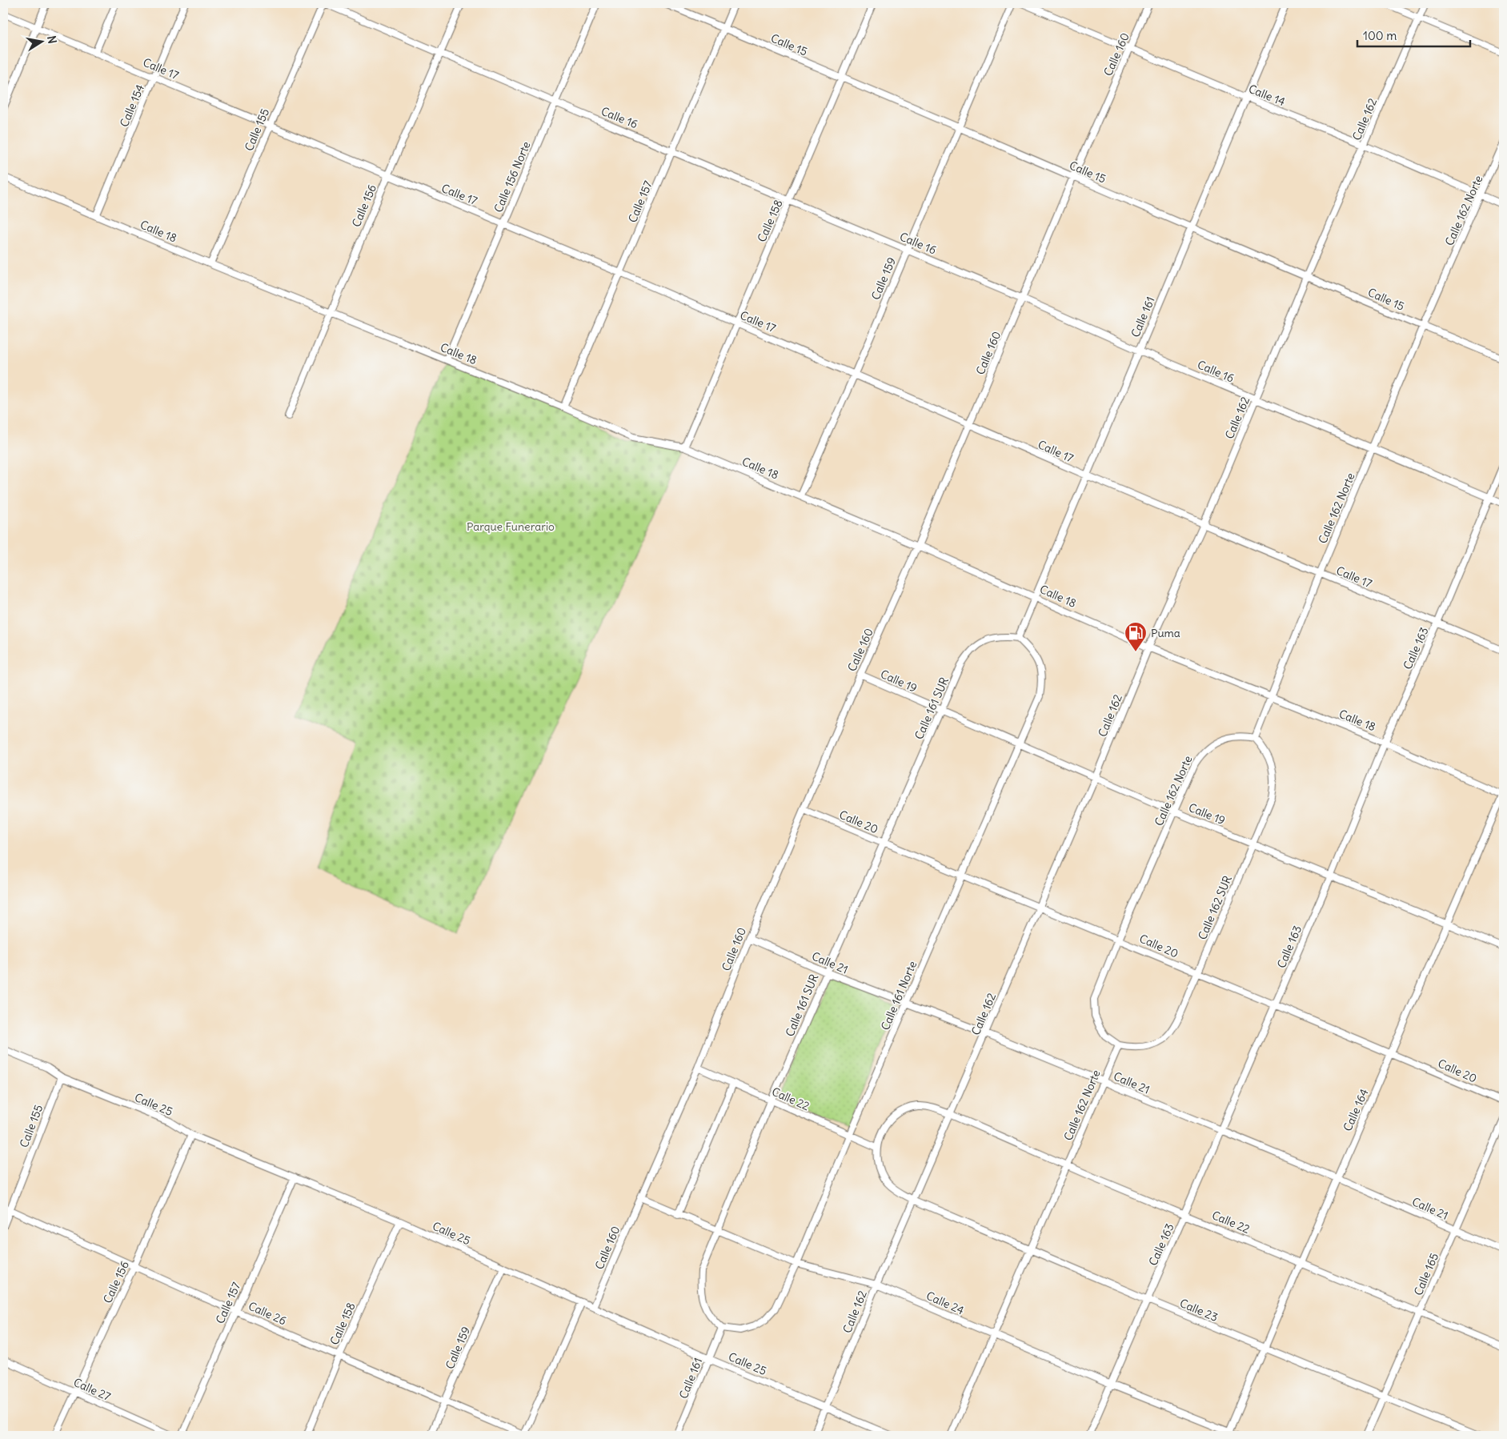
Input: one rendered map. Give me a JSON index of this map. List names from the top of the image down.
{
  "streets": {
    "street": [
      "Calle 15",
      "Calle 160",
      "Calle 17",
      "Calle 14",
      "Calle 154",
      "Calle 16",
      "Calle 162",
      "Calle 155",
      "Calle 156 Norte",
      "Calle 157",
      "Calle 156",
      "Calle 162 Norte",
      "Calle 158",
      "Calle 18",
      "Calle 159",
      "Calle 161",
      "Calle 163",
      "Calle 19",
      "Calle 161 SUR",
      "Calle 20",
      "Calle 162 SUR",
      "Calle 21",
      "Calle 161 Norte",
      "Calle 22",
      "Calle 25",
      "Calle 164",
      "Calle 165",
      "Calle 24",
      "Calle 23",
      "Calle 26",
      "Calle 27"
    ]
  },
  "crossings": [
    ["Calle 15", "Calle 160"],
    ["Calle 15", "Calle 162"],
    ["Calle 15", "Calle 157"],
    ["Calle 15", "Calle 162 Norte"],
    ["Calle 15", "Calle 158"],
    ["Calle 15", "Calle 159"],
    ["Calle 15", "Calle 161"],
    ["Calle 160", "Calle 17"],
    ["Calle 160", "Calle 14"],
    ["Calle 160", "Calle 16"],
    ["Calle 160", "Calle 18"],
    ["Calle 160", "Calle 19"],
    ["Calle 160", "Calle 20"],
    ["Calle 160", "Calle 21"],
    ["Calle 160", "Calle 22"],
    ["Calle 160", "Calle 25"],
    ["Calle 160", "Calle 24"],
    ["Calle 17", "Calle 154"],
    ["Calle 17", "Calle 162"],
    ["Calle 17", "Calle 155"],
    ["Calle 17", "Calle 156 Norte"],
    ["Calle 17", "Calle 157"],
    ["Calle 17", "Calle 156"],
    ["Calle 17", "Calle 162 Norte"],
    ["Calle 17", "Calle 158"],
    ["Calle 17", "Calle 159"],
    ["Calle 17", "Calle 161"],
    ["Calle 17", "Calle 163"],
    ["Calle 14", "Calle 162"],
    ["Calle 14", "Calle 162 Norte"],
    ["Calle 14", "Calle 161"],
    ["Calle 154", "Calle 18"],
    ["Calle 16", "Calle 162"],
    ["Calle 16", "Calle 155"],
    ["Calle 16", "Calle 156 Norte"],
    ["Calle 16", "Calle 157"],
    ["Calle 16", "Calle 156"],
    ["Calle 16", "Calle 162 Norte"],
    ["Calle 16", "Calle 158"],
    ["Calle 16", "Calle 159"],
    ["Calle 16", "Calle 161"],
    ["Calle 16", "Calle 163"],
    ["Calle 162", "Calle 18"],
    ["Calle 162", "Calle 19"],
    ["Calle 162", "Calle 20"],
    ["Calle 162", "Calle 21"],
    ["Calle 162", "Calle 22"],
    ["Calle 162", "Calle 25"],
    ["Calle 162", "Calle 24"],
    ["Calle 162", "Calle 23"],
    ["Calle 155", "Calle 18"],
    ["Calle 155", "Calle 25"],
    ["Calle 155", "Calle 26"],
    ["Calle 156 Norte", "Calle 18"],
    ["Calle 157", "Calle 18"],
    ["Calle 157", "Calle 25"],
    ["Calle 157", "Calle 26"],
    ["Calle 156", "Calle 18"],
    ["Calle 156", "Calle 25"],
    ["Calle 156", "Calle 26"],
    ["Calle 156", "Calle 27"],
    ["Calle 162 Norte", "Calle 18"],
    ["Calle 162 Norte", "Calle 19"],
    ["Calle 162 Norte", "Calle 20"],
    ["Calle 162 Norte", "Calle 162 SUR"],
    ["Calle 162 Norte", "Calle 21"],
    ["Calle 162 Norte", "Calle 22"],
    ["Calle 162 Norte", "Calle 24"],
    ["Calle 162 Norte", "Calle 23"],
    ["Calle 158", "Calle 18"],
    ["Calle 158", "Calle 25"],
    ["Calle 158", "Calle 26"],
    ["Calle 18", "Calle 159"],
    ["Calle 18", "Calle 161"],
    ["Calle 18", "Calle 163"],
    ["Calle 18", "Calle 164"],
    ["Calle 159", "Calle 25"],
    ["Calle 159", "Calle 26"],
    ["Calle 161", "Calle 19"],
    ["Calle 161", "Calle 161 SUR"],
    ["Calle 161", "Calle 161 Norte"],
    ["Calle 161", "Calle 25"],
    ["Calle 161", "Calle 24"],
    ["Calle 163", "Calle 19"],
    ["Calle 163", "Calle 20"],
    ["Calle 163", "Calle 21"],
    ["Calle 163", "Calle 22"],
    ["Calle 163", "Calle 24"],
    ["Calle 163", "Calle 23"],
    ["Calle 19", "Calle 161 SUR"],
    ["Calle 19", "Calle 162 SUR"],
    ["Calle 19", "Calle 161 Norte"],
    ["Calle 19", "Calle 164"],
    ["Calle 161 SUR", "Calle 20"],
    ["Calle 161 SUR", "Calle 21"],
    ["Calle 161 SUR", "Calle 161 Norte"],
    ["Calle 161 SUR", "Calle 22"],
    ["Calle 161 SUR", "Calle 24"],
    ["Calle 20", "Calle 162 SUR"],
    ["Calle 20", "Calle 161 Norte"],
    ["Calle 20", "Calle 164"],
    ["Calle 21", "Calle 161 Norte"],
    ["Calle 21", "Calle 164"],
    ["Calle 21", "Calle 165"],
    ["Calle 161 Norte", "Calle 22"],
    ["Calle 161 Norte", "Calle 24"],
    ["Calle 22", "Calle 164"],
    ["Calle 22", "Calle 165"],
    ["Calle 22", "Calle 23"],
    ["Calle 164", "Calle 24"],
    ["Calle 164", "Calle 23"],
    ["Calle 165", "Calle 23"]
  ],
  "parks": ["Parque Funerario"],
  "places": {
    "fuel station": ["Puma"]
  },
  "scale_bar": "100 m",
  "north": "right"
}
